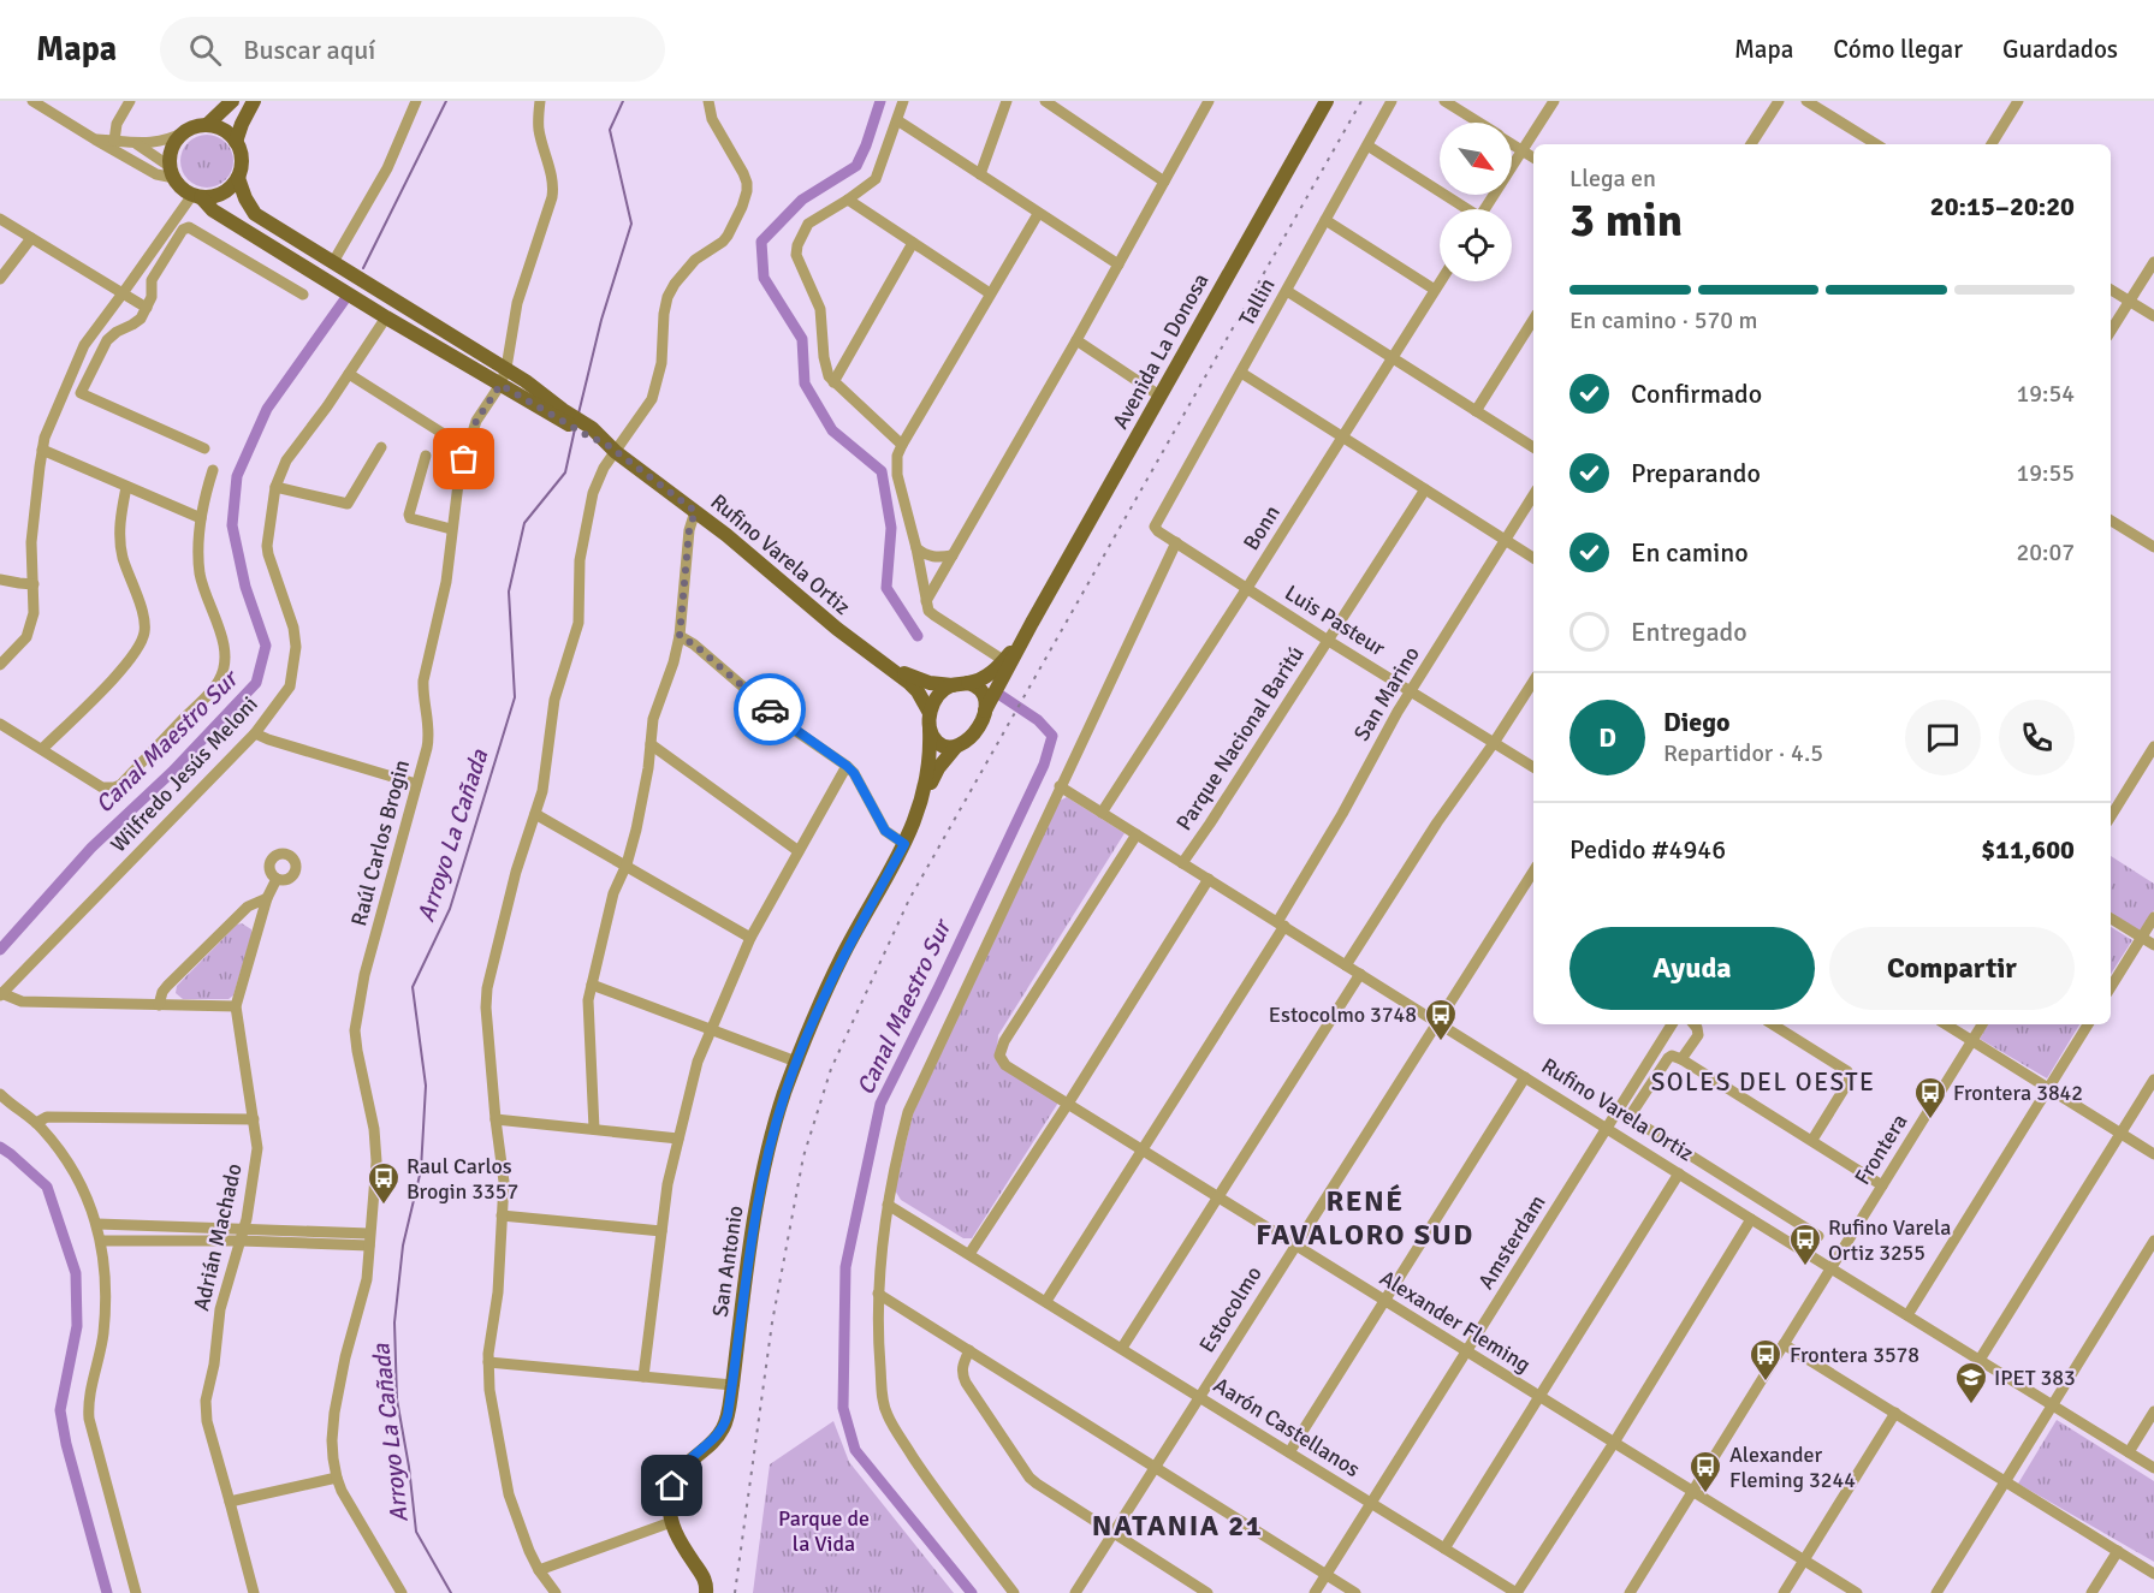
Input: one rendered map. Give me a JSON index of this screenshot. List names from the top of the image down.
{
  "streets": {
    "main road": ["Avenida La Donosa", "Rufino Varela Ortiz", "San Antonio"],
    "street": [
      "Tallin",
      "Bonn",
      "Luis Pasteur",
      "San Marino",
      "Parque Nacional Baritú",
      "Wilfredo Jesús Meloni",
      "Raúl Carlos Brogin",
      "Frontera",
      "Adrián Machado",
      "Amsterdam",
      "Estocolmo",
      "Alexander Fleming",
      "Aarón Castellanos"
    ]
  },
  "crossings": [
    ["Tallin", "Luis Pasteur"],
    ["Avenida La Donosa", "Rufino Varela Ortiz"],
    ["Avenida La Donosa", "San Antonio"],
    ["Bonn", "Rufino Varela Ortiz"],
    ["Bonn", "Luis Pasteur"],
    ["Rufino Varela Ortiz", "San Marino"],
    ["Rufino Varela Ortiz", "Parque Nacional Baritú"],
    ["Rufino Varela Ortiz", "Frontera"],
    ["Rufino Varela Ortiz", "Amsterdam"],
    ["Rufino Varela Ortiz", "San Antonio"],
    ["Rufino Varela Ortiz", "Estocolmo"],
    ["Rufino Varela Ortiz", "Alexander Fleming"],
    ["Luis Pasteur", "San Marino"],
    ["Luis Pasteur", "Parque Nacional Baritú"],
    ["San Marino", "Alexander Fleming"],
    ["San Marino", "Aarón Castellanos"],
    ["Frontera", "Alexander Fleming"],
    ["Amsterdam", "Alexander Fleming"],
    ["Amsterdam", "Aarón Castellanos"],
    ["Estocolmo", "Alexander Fleming"],
    ["Estocolmo", "Aarón Castellanos"]
  ],
  "districts": ["SOLES DEL OESTE", "RENÉ FAVALORO SUD", "NATANIA 21"],
  "water": ["Canal Maestro Sur", "Arroyo La Cañada"],
  "parks": ["Parque de la Vida"],
  "places": {
    "bus stop": [
      "Estocolmo 3748",
      "Frontera 3842",
      "Raul Carlos Brogin 3357",
      "Rufino Varela Ortiz 3255",
      "Frontera 3578",
      "Alexander Fleming 3244"
    ],
    "school or university": ["IPET 383"]
  },
  "north": "bottom right",
  "page": {
    "header": "Mapa",
    "search": "Buscar aquí",
    "nav": ["Mapa", "Cómo llegar", "Guardados"],
    "heading": ["3 min", "Llega en", "20:15–20:20"],
    "panel": [
      "Diego",
      "Repartidor · 4.5",
      "Pedido #4946",
      "$11,600"
    ],
    "bar": "En camino · 570 m",
    "list": [
      ["Confirmado", "19:54"],
      ["Preparando", "19:55"],
      ["En camino", "20:07"],
      "Entregado"
    ],
    "round": "D",
    "buttons": ["Ayuda", "Compartir"]
  }
}
